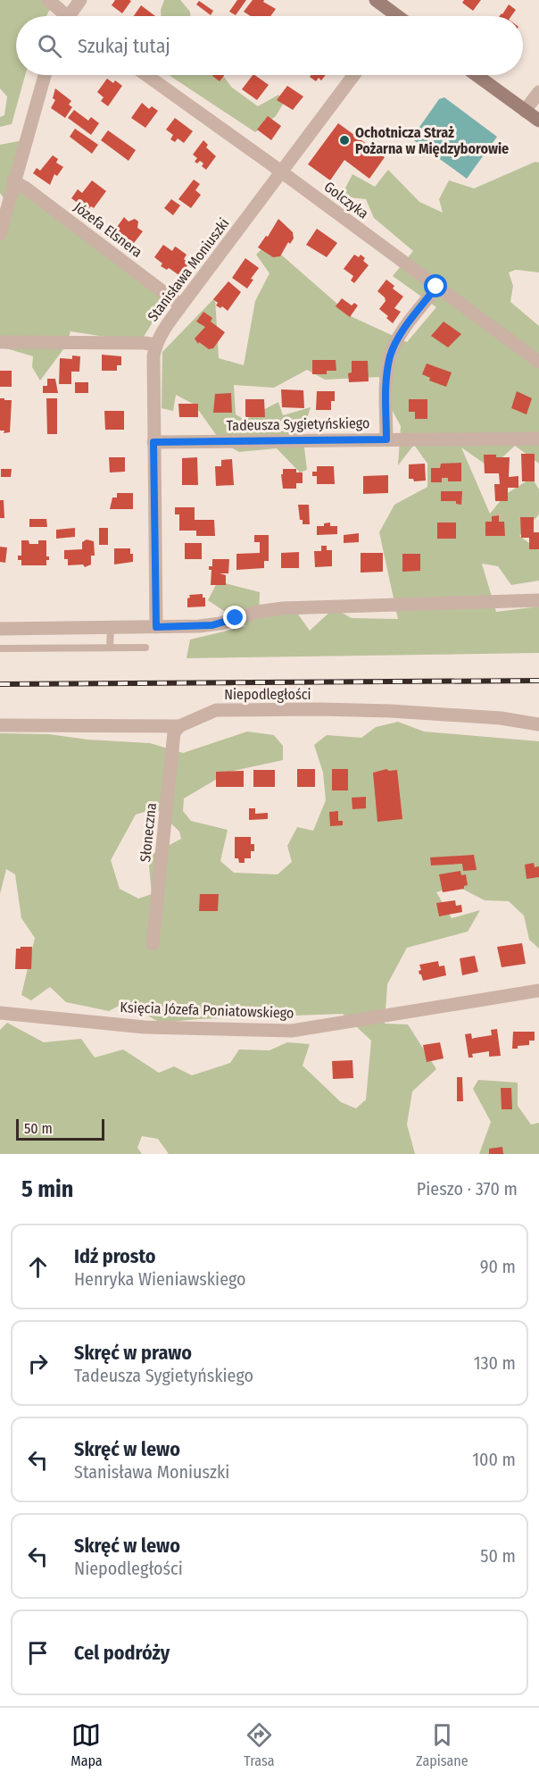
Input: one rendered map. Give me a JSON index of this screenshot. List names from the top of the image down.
{
  "streets": {
    "street": [
      "Golczyka",
      "Józefa Elsnera",
      "Stanisława Moniuszki",
      "Tadeusza Sygietyńskiego",
      "Niepodległości",
      "Słoneczna",
      "Księcia Józefa Poniatowskiego"
    ]
  },
  "crossings": [
    ["Golczyka", "Stanisława Moniuszki"],
    ["Józefa Elsnera", "Stanisława Moniuszki"],
    ["Stanisława Moniuszki", "Tadeusza Sygietyńskiego"],
    ["Niepodległości", "Słoneczna"]
  ],
  "places": ["Ochotnicza Straż Pożarna w Międzyborowie"],
  "scale_bar": "50 m",
  "page": {
    "search": "Szukaj tutaj",
    "scale": "50 m",
    "heading": ["5 min", "Pieszo · 370 m"],
    "list": [
      ["Idź prosto", "Henryka Wieniawskiego", "90 m"],
      ["Skręć w prawo", "Tadeusza Sygietyńskiego", "130 m"],
      ["Skręć w lewo", "Stanisława Moniuszki", "100 m"],
      ["Skręć w lewo", "Niepodległości", "50 m"],
      "Cel podróży"
    ],
    "nav": ["Mapa", "Trasa", "Zapisane"]
  }
}
